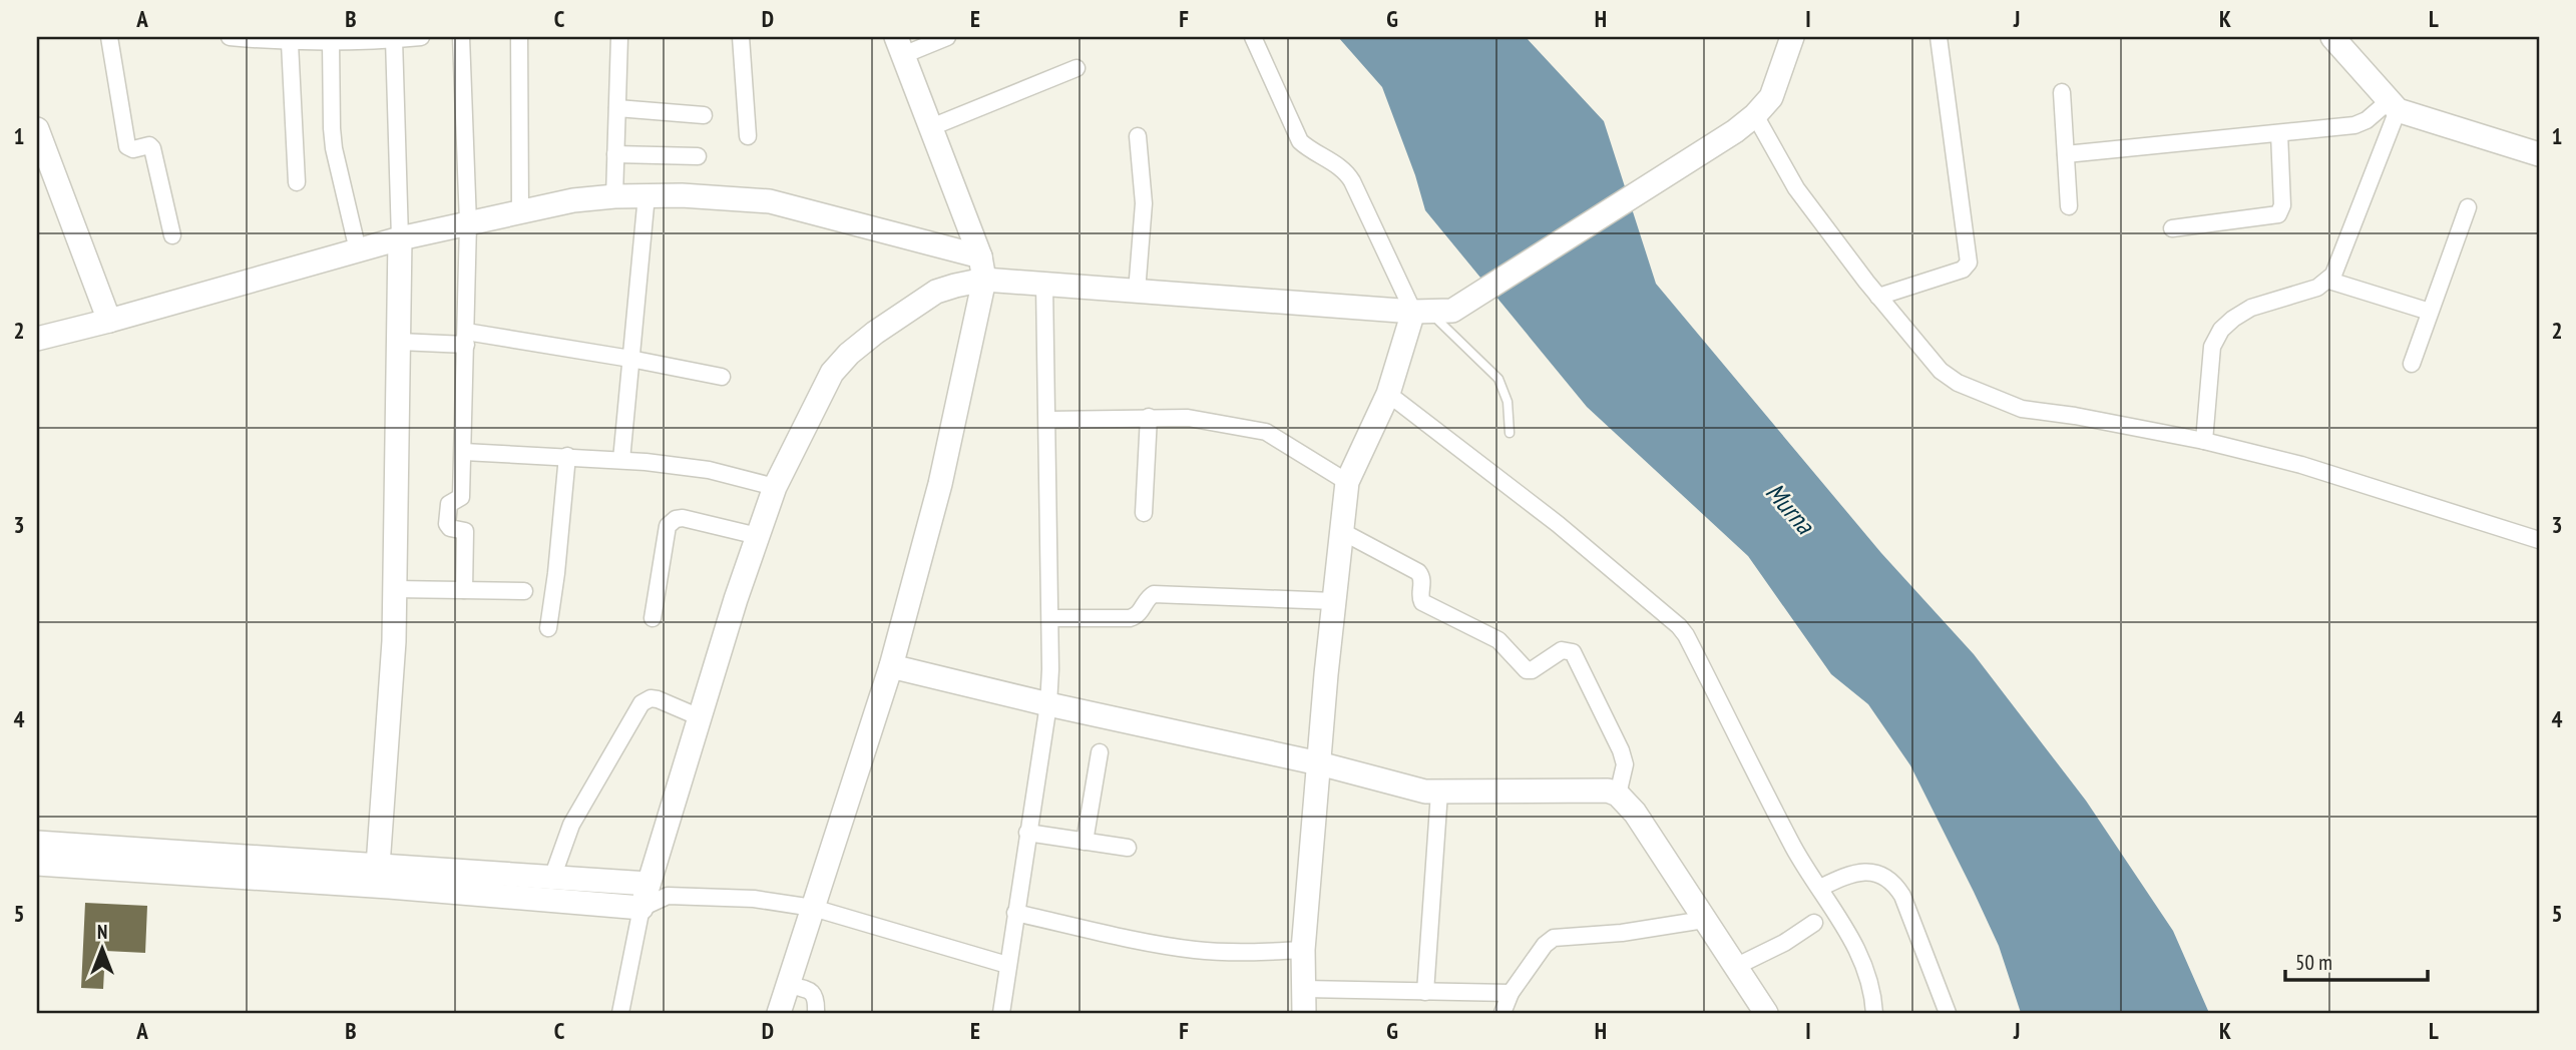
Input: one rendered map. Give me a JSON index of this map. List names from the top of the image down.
{
  "water": ["Murna"],
  "scale_bar": "50 m",
  "north": "top",
  "grid": {
    "columns": [
      "A",
      "B",
      "C",
      "D",
      "E",
      "F",
      "G",
      "H",
      "I",
      "J",
      "K",
      "L"
    ],
    "rows": [
      "1",
      "2",
      "3",
      "4",
      "5"
    ]
  }
}
